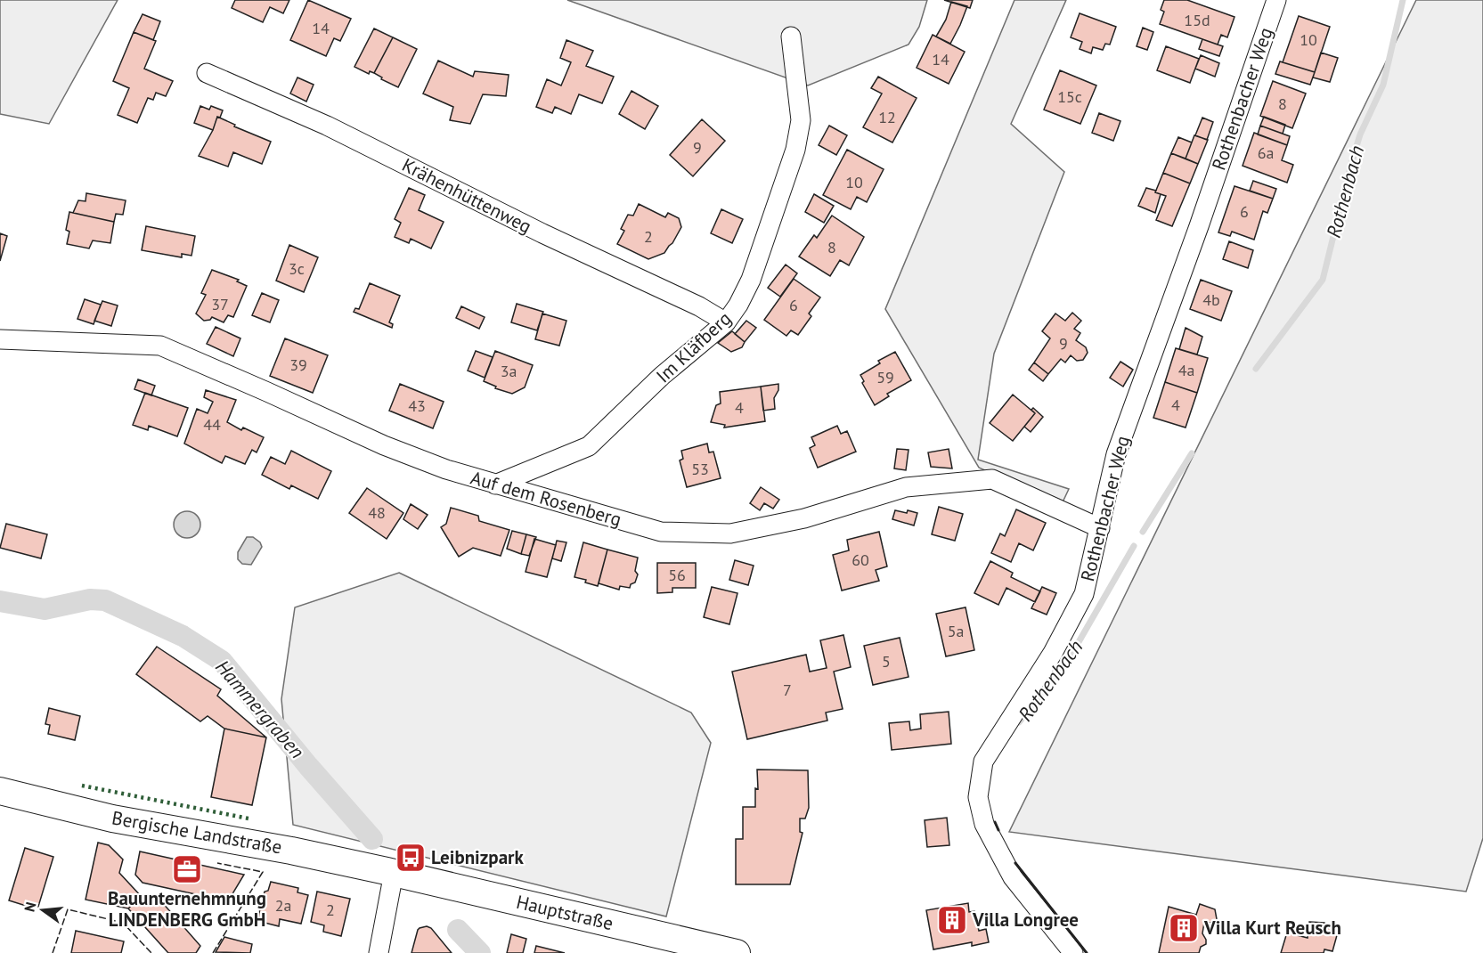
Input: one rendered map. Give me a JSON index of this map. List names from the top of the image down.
{
  "streets": {
    "main road": ["Bergische Landstraße", "Hauptstraße"],
    "street": [
      "Rothenbacher Weg",
      "Krähenhüttenweg",
      "Im Kläfberg",
      "Auf dem Rosenberg"
    ]
  },
  "crossings": [
    ["Rothenbacher Weg", "Auf dem Rosenberg"],
    ["Krähenhüttenweg", "Im Kläfberg"],
    ["Im Kläfberg", "Auf dem Rosenberg"],
    ["Bergische Landstraße", "Hauptstraße"]
  ],
  "water": ["Rothenbach", "Hammergraben"],
  "places": {
    "bus stop": ["Leibnizpark"],
    "office": ["Bauunternehmnung LINDENBERG GmbH"],
    "building": ["Villa Longree", "Villa Kurt Reusch"]
  },
  "house_numbers": [
    "15d",
    "14",
    "10",
    "14",
    "15c",
    "8",
    "12",
    "9",
    "6a",
    "10",
    "6",
    "2",
    "8",
    "3c",
    "4b",
    "37",
    "6",
    "9",
    "39",
    "4a",
    "3a",
    "59",
    "4",
    "43",
    "4",
    "44",
    "53",
    "48",
    "60",
    "56",
    "5a",
    "5",
    "7",
    "2a",
    "2"
  ],
  "north": "left"
}
